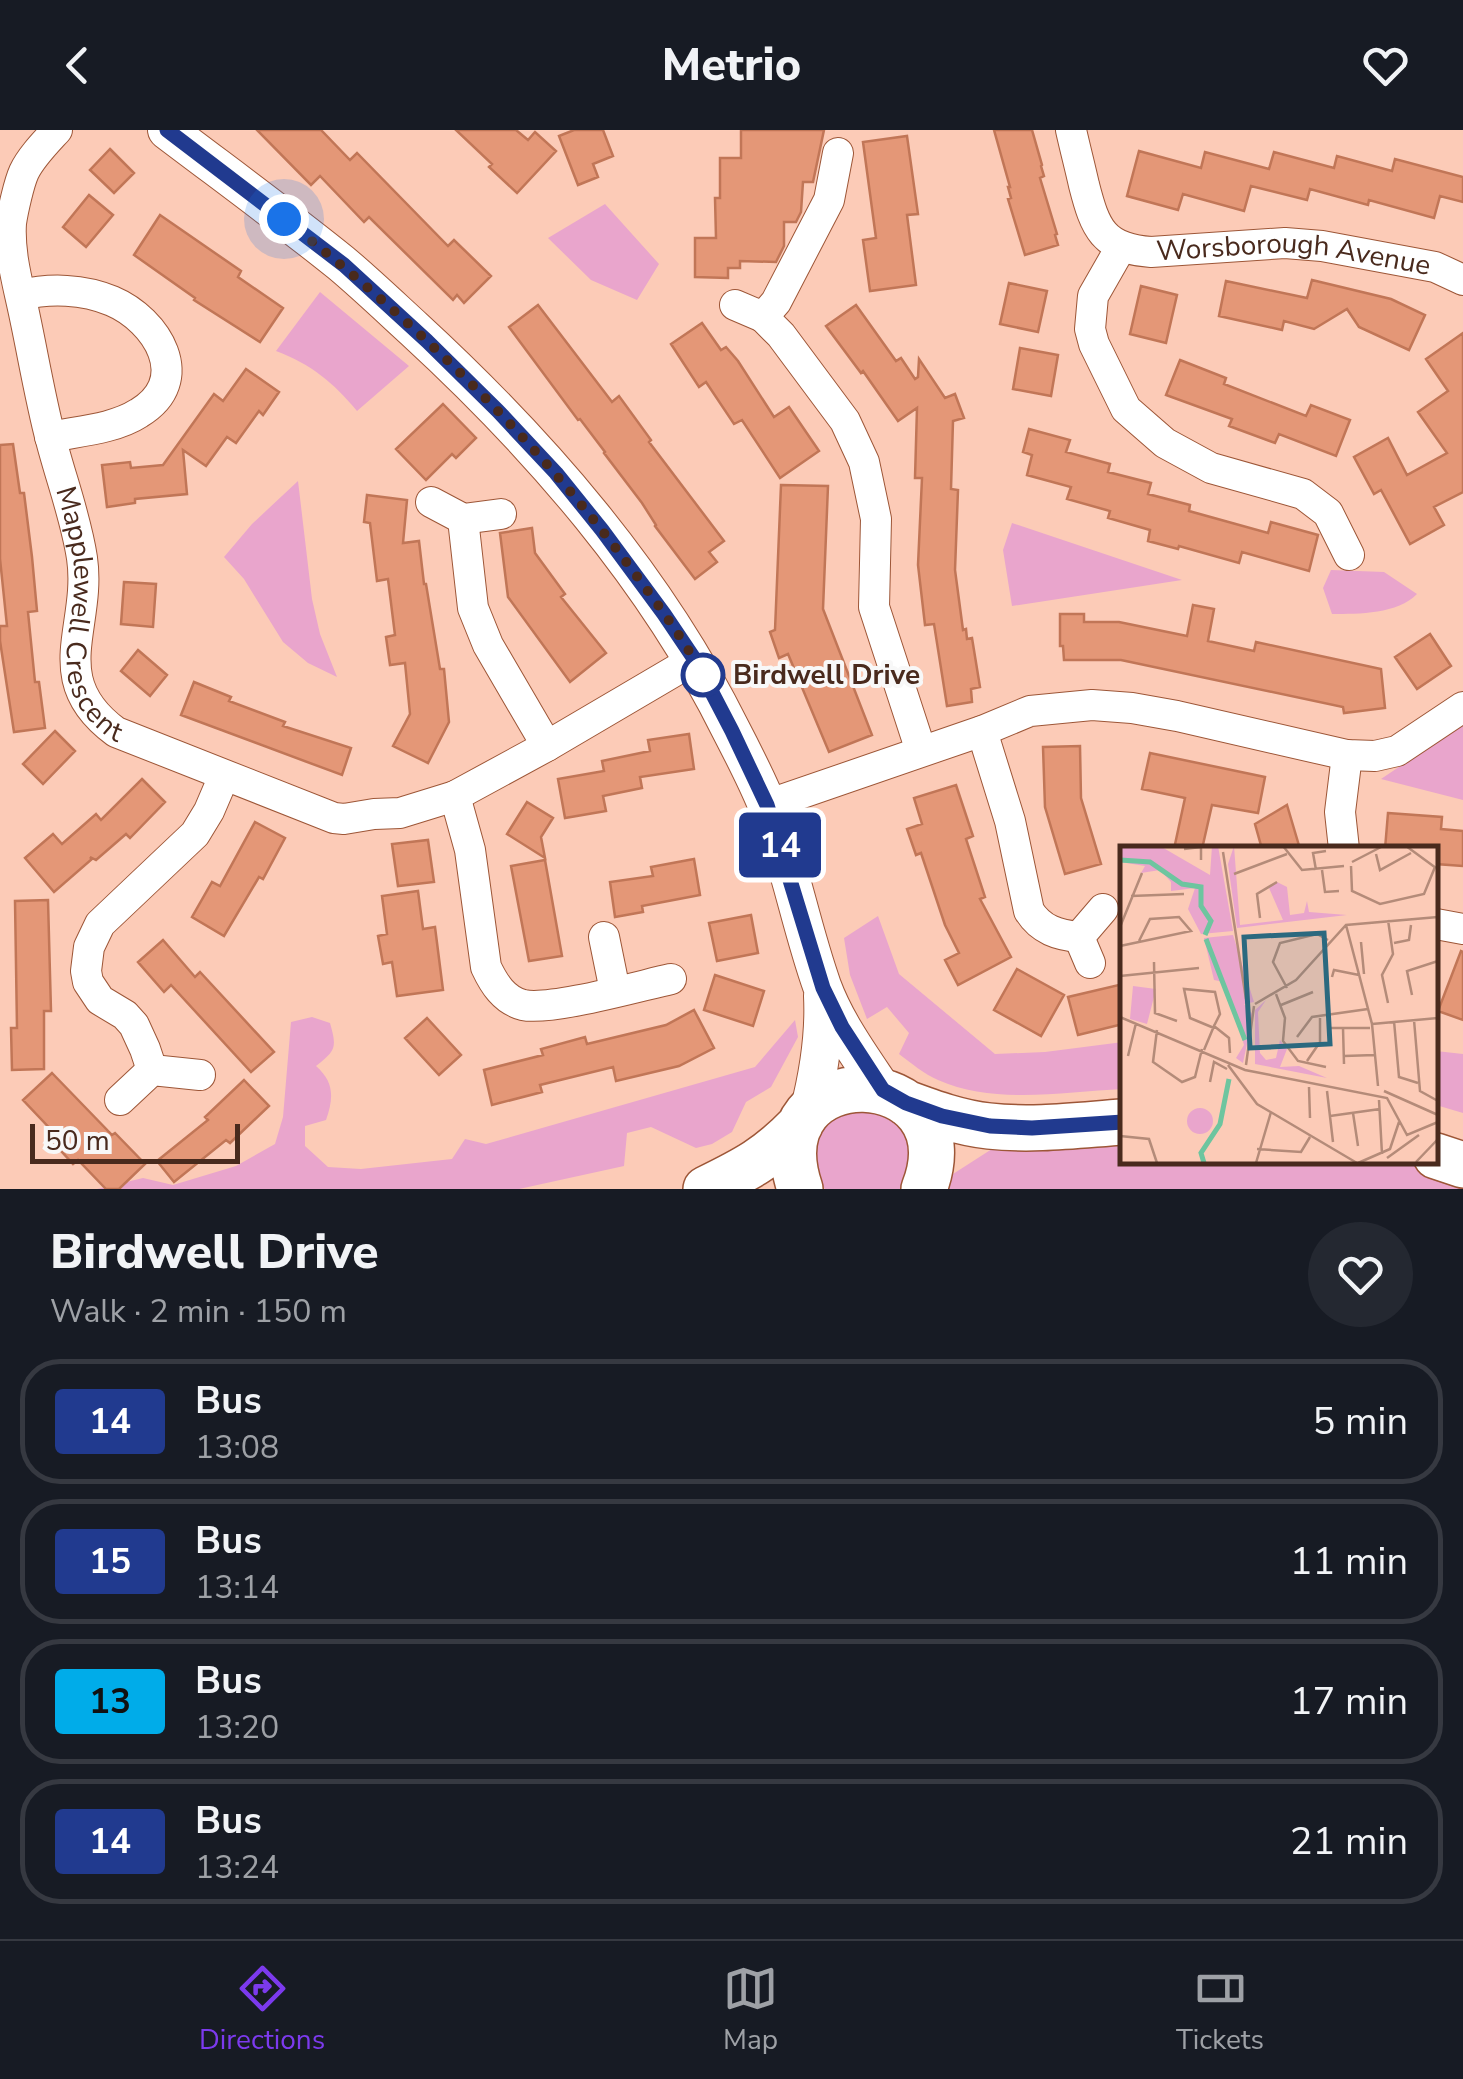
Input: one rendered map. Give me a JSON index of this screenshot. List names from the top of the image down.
{
  "streets": {
    "street": ["Worsborough Avenue", "Mapplewell Crescent"]
  },
  "places": ["Birdwell Drive"],
  "lines": ["bus line 14"],
  "scale_bar": "50 m",
  "page": {
    "header": "Metrio",
    "on_map": "14",
    "scale": "50 m",
    "heading": ["Birdwell Drive", "Walk · 2 min · 150 m"],
    "list": [
      {
        "mark": "14",
        "name": "Bus",
        "note": "13:08",
        "value": "5 min"
      },
      {
        "mark": "15",
        "name": "Bus",
        "note": "13:14",
        "value": "11 min"
      },
      {
        "mark": "13",
        "name": "Bus",
        "note": "13:20",
        "value": "17 min"
      },
      {
        "mark": "14",
        "name": "Bus",
        "note": "13:24",
        "value": "21 min"
      }
    ],
    "tabs": ["Directions", "Map", "Tickets"]
  }
}
